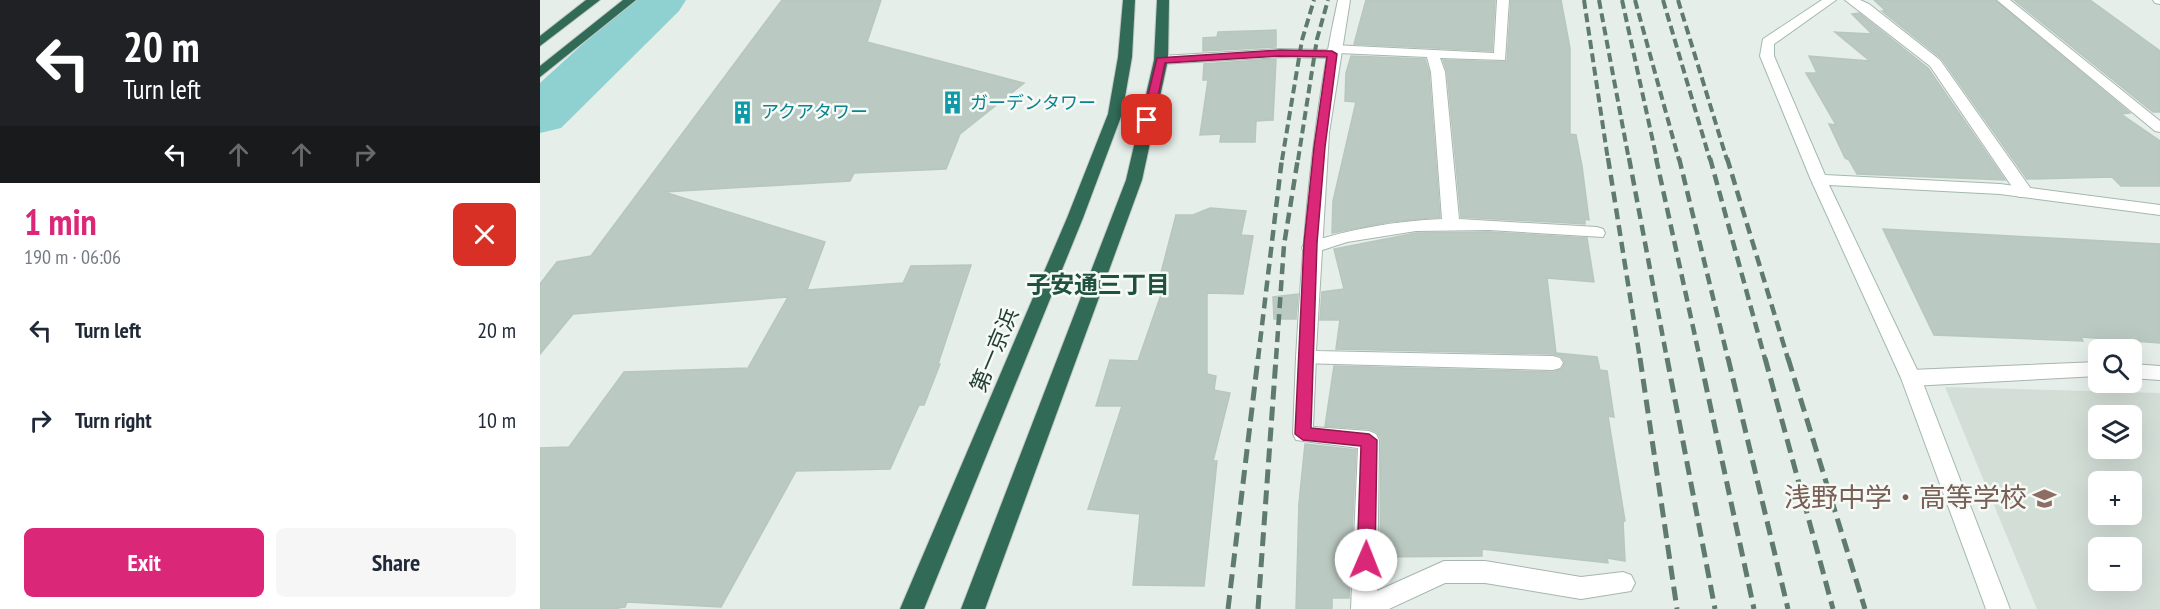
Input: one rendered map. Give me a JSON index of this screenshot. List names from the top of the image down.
{
  "streets": {
    "highway": ["第一京浜"]
  },
  "districts": ["子安通三丁目"],
  "places": {
    "building": ["ガーデンタワー", "アクアタワー"],
    "school or university": ["浅野中学・高等学校"]
  },
  "page": {
    "turn": ["20 m", "Turn left"],
    "heading": ["1 min", "190 m · 06:06"],
    "list": [
      {
        "name": "Turn left",
        "value": "20 m"
      },
      {
        "name": "Turn right",
        "value": "10 m"
      }
    ],
    "map_buttons": ["+", "−"],
    "buttons": ["Exit", "Share"]
  }
}
